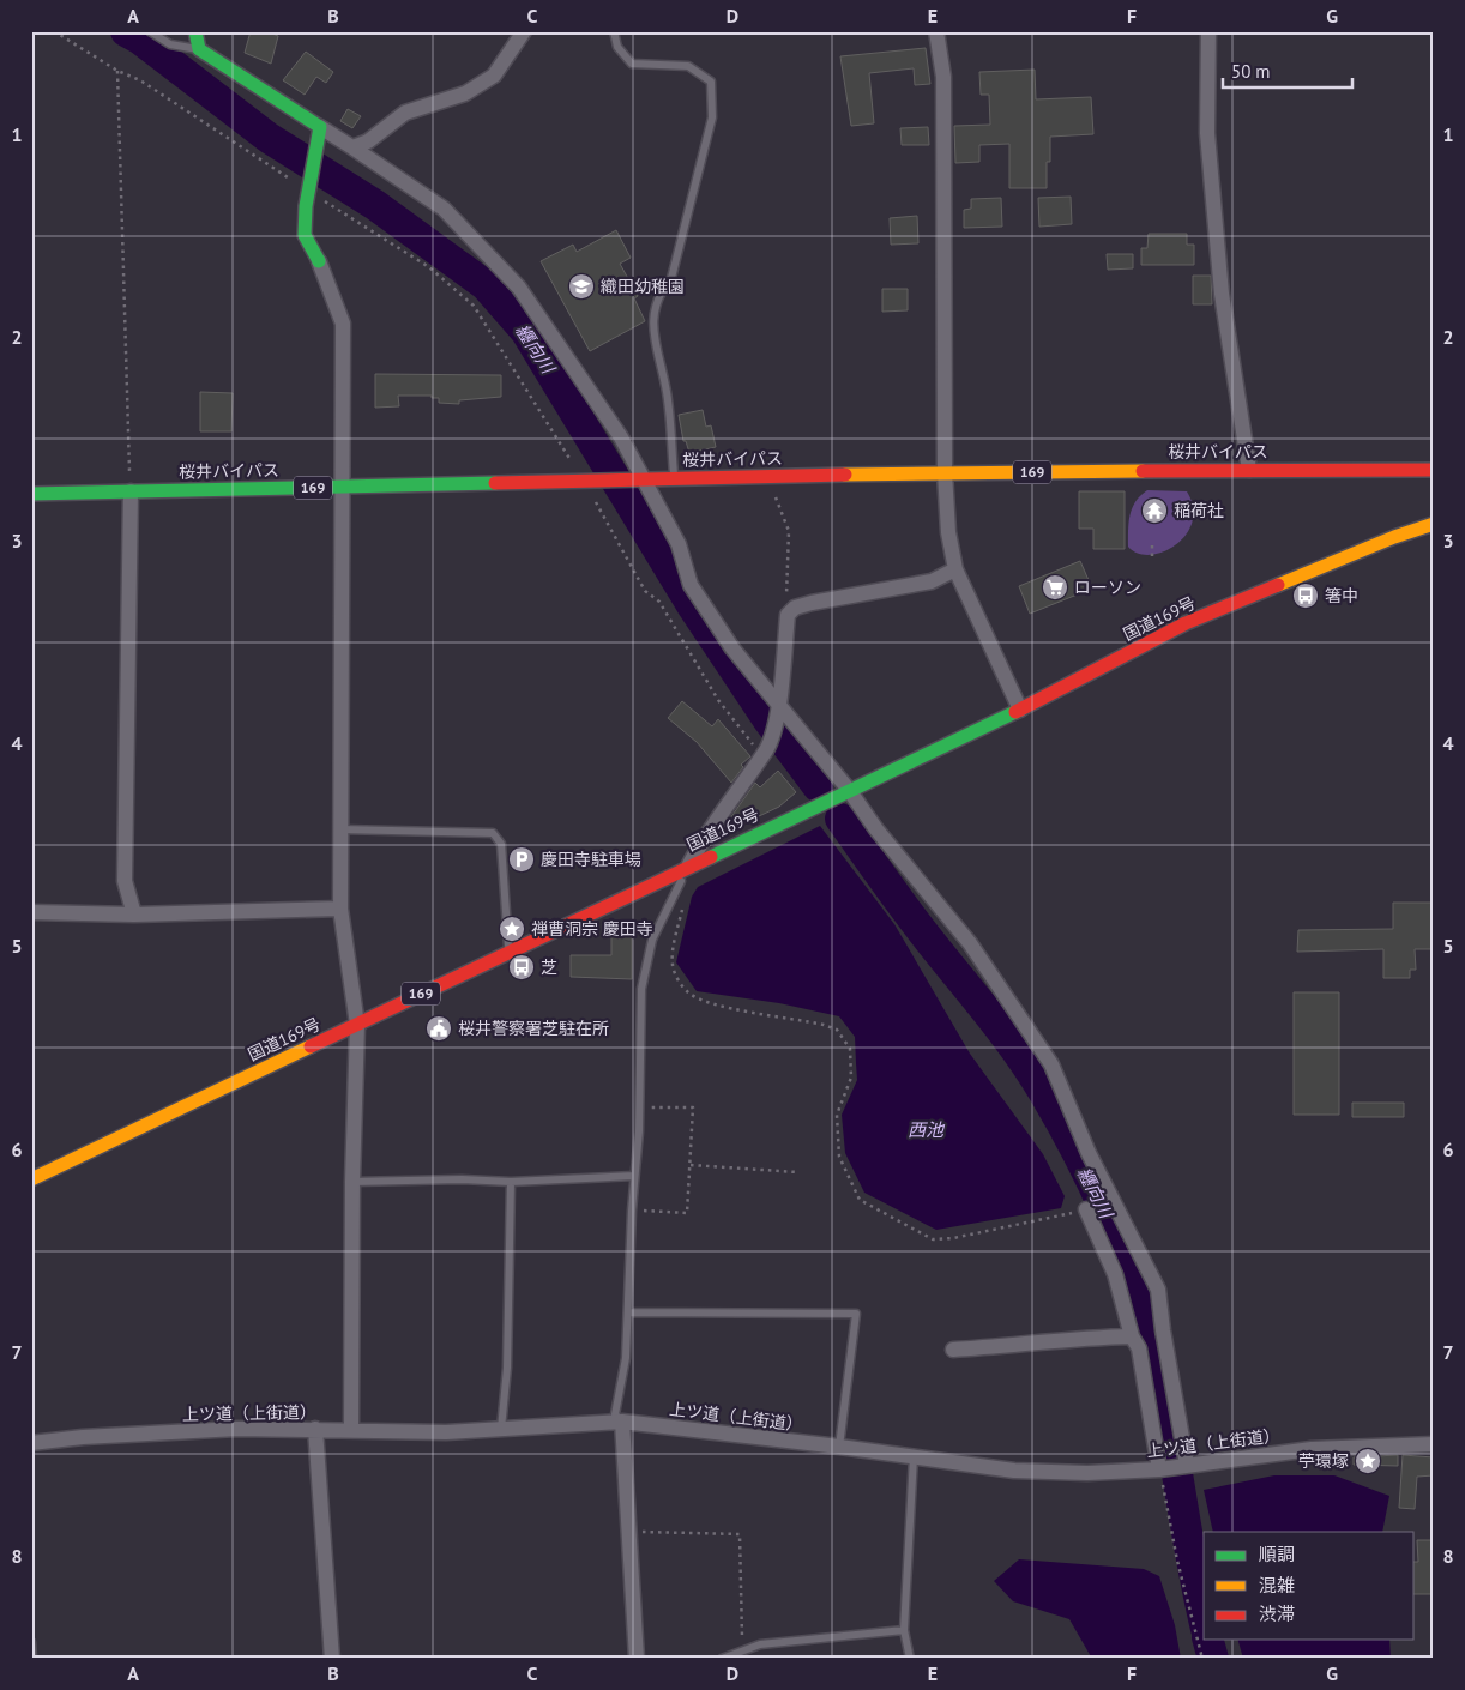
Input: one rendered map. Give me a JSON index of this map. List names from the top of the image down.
{
  "streets": {
    "main road": ["桜井バイパス", "169", "国道169号"],
    "street": ["上ツ道（上街道）"]
  },
  "water": ["纒向川", "西池"],
  "places": {
    "school or university": ["織田幼稚園"],
    "temple": ["稲荷社"],
    "supermarket": ["ローソン"],
    "bus stop": ["箸中", "芝"],
    "parking": ["慶田寺駐車場"],
    "place": ["禅曹洞宗 慶田寺", "苧環塚"],
    "public building": ["桜井警察署芝駐在所"]
  },
  "legend": ["順調", "混雑", "渋滞"],
  "scale_bar": "50 m",
  "grid": {
    "columns": [
      "A",
      "B",
      "C",
      "D",
      "E",
      "F",
      "G"
    ],
    "rows": [
      "1",
      "2",
      "3",
      "4",
      "5",
      "6",
      "7",
      "8"
    ]
  }
}
